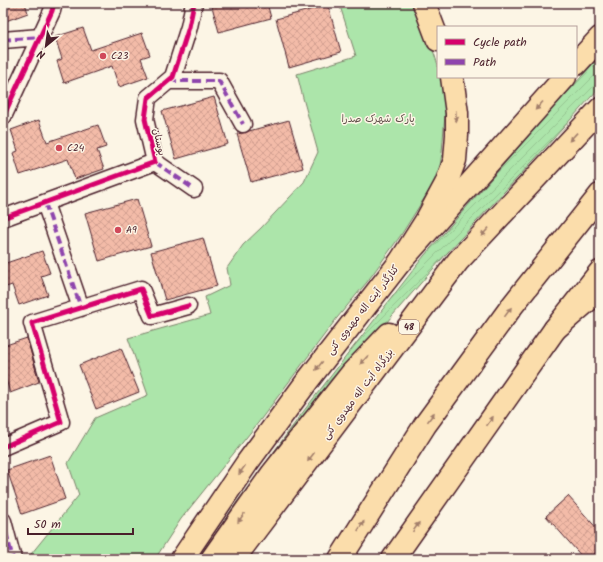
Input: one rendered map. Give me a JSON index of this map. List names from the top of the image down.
{
  "streets": {
    "main road": ["کنارگذر آیت اله مهدوی کنی", "48", "بزرگراه آیت اله مهدوی کنی"],
    "street": ["بوستان"]
  },
  "parks": ["پارک شهرک صدرا"],
  "places": ["C23", "C24", "A9"],
  "legend": ["Cycle path", "Path"],
  "scale_bar": "50 m",
  "north": "bottom left"
}
